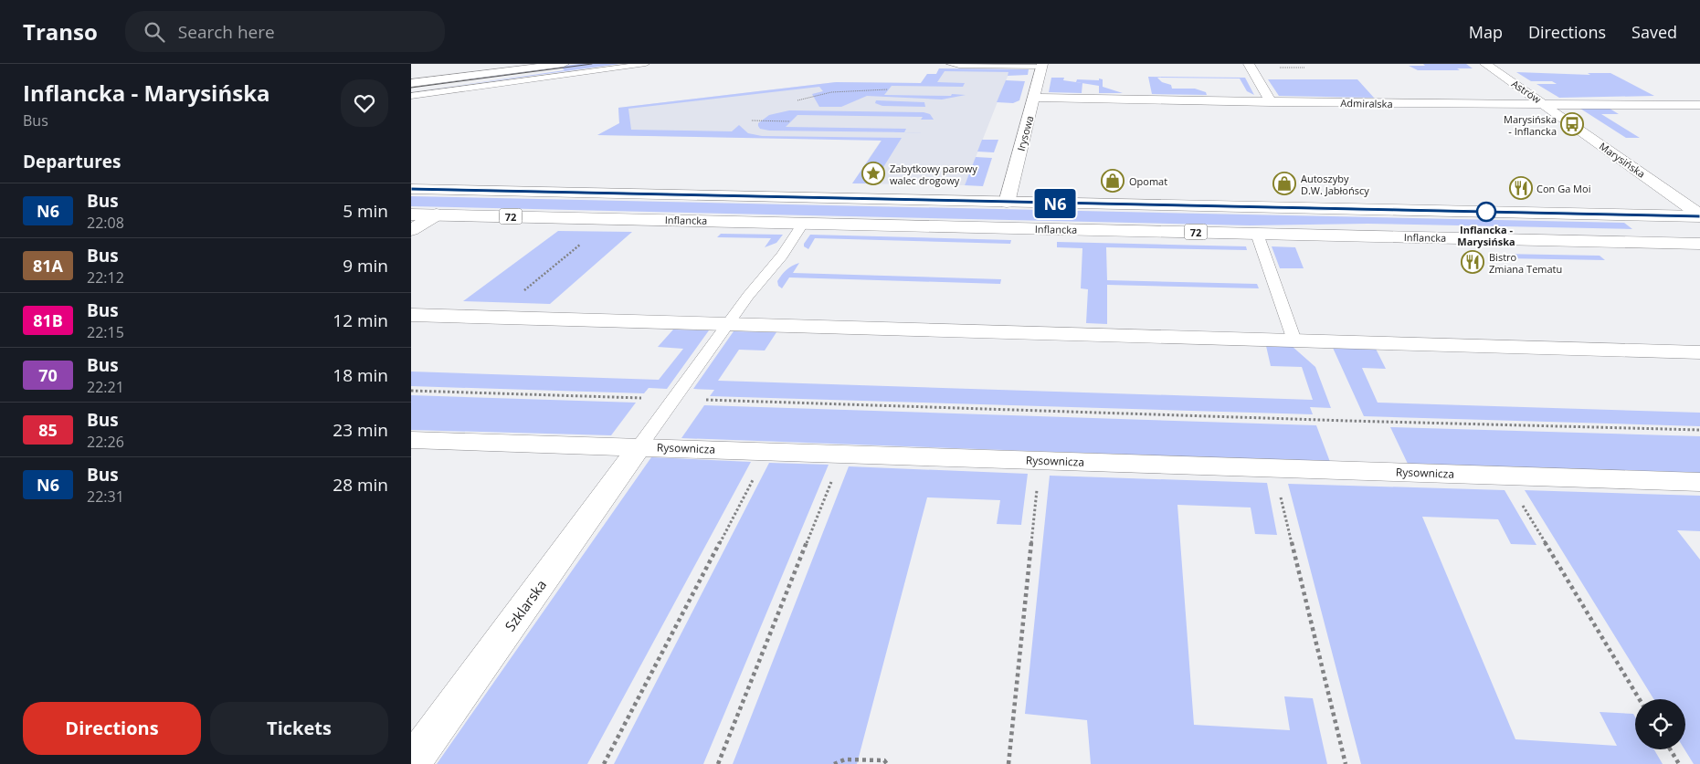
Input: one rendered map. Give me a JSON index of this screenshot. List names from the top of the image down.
{
  "streets": {
    "street": [
      "Astrów",
      "Admiralska",
      "Irysowa",
      "Marysińska",
      "72",
      "Inflancka",
      "Rysownicza",
      "Szklarska"
    ]
  },
  "crossings": [
    ["Astrów", "Admiralska"],
    ["Astrów", "Marysińska"],
    ["Admiralska", "Irysowa"],
    ["Admiralska", "Marysińska"],
    ["Irysowa", "72"],
    ["Marysińska", "72"],
    ["Rysownicza", "Szklarska"]
  ],
  "places": {
    "bus stop": ["Marysińska - Inflancka"],
    "place": ["Zabytkowy parowy walec drogowy"],
    "shop": ["Opomat", "Autoszyby D.W. Jabłońscy"],
    "restaurant": ["Con Ga Moi", "Bistro Zmiana Tematu"],
    "other": ["Inflancka - Marysińska"]
  },
  "lines": ["bus line N6"],
  "page": {
    "header": "Transo",
    "search": "Search here",
    "nav": ["Map", "Directions", "Saved"],
    "heading": [
      ["Inflancka - Marysińska", "Bus"],
      "Departures"
    ],
    "on_map": "N6",
    "list": [
      {
        "mark": "N6",
        "name": "Bus",
        "note": "22:08",
        "value": "5 min"
      },
      {
        "mark": "81A",
        "name": "Bus",
        "note": "22:12",
        "value": "9 min"
      },
      {
        "mark": "81B",
        "name": "Bus",
        "note": "22:15",
        "value": "12 min"
      },
      {
        "mark": "70",
        "name": "Bus",
        "note": "22:21",
        "value": "18 min"
      },
      {
        "mark": "85",
        "name": "Bus",
        "note": "22:26",
        "value": "23 min"
      },
      {
        "mark": "N6",
        "name": "Bus",
        "note": "22:31",
        "value": "28 min"
      }
    ],
    "buttons": ["Directions", "Tickets"]
  }
}
